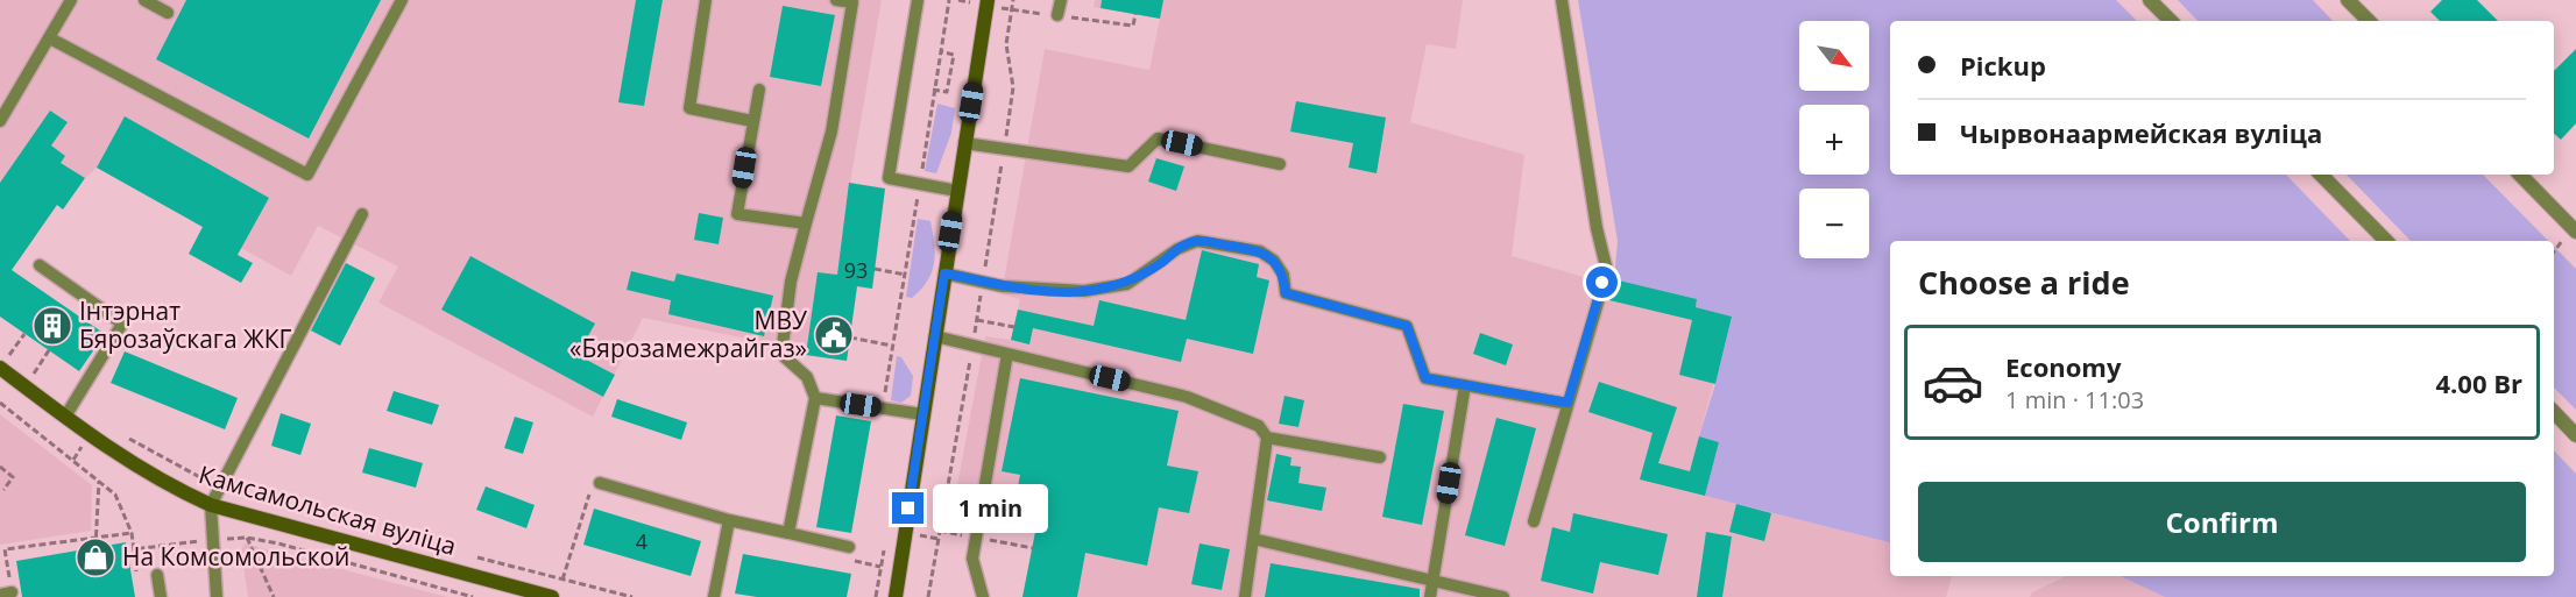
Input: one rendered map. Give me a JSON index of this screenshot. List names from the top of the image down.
{
  "streets": {
    "main road": ["Камсамольская вуліца"]
  },
  "places": {
    "building": ["Інтэрнат Бярозаўскага ЖКГ"],
    "public building": ["МВУ «Бярозамежрайгаз»"],
    "shop": ["На Комсомольской"]
  },
  "house_numbers": ["93", "4"],
  "north": "bottom right",
  "page": {
    "map_buttons": ["+", "−"],
    "banner": ["Pickup", "Чырвонаармейская вуліца"],
    "heading": "Choose a ride",
    "list": [
      {
        "name": "Economy",
        "note": "1 min · 11:03",
        "value": "4.00 Br"
      }
    ],
    "buttons": "Confirm",
    "bubble": "1 min"
  }
}
